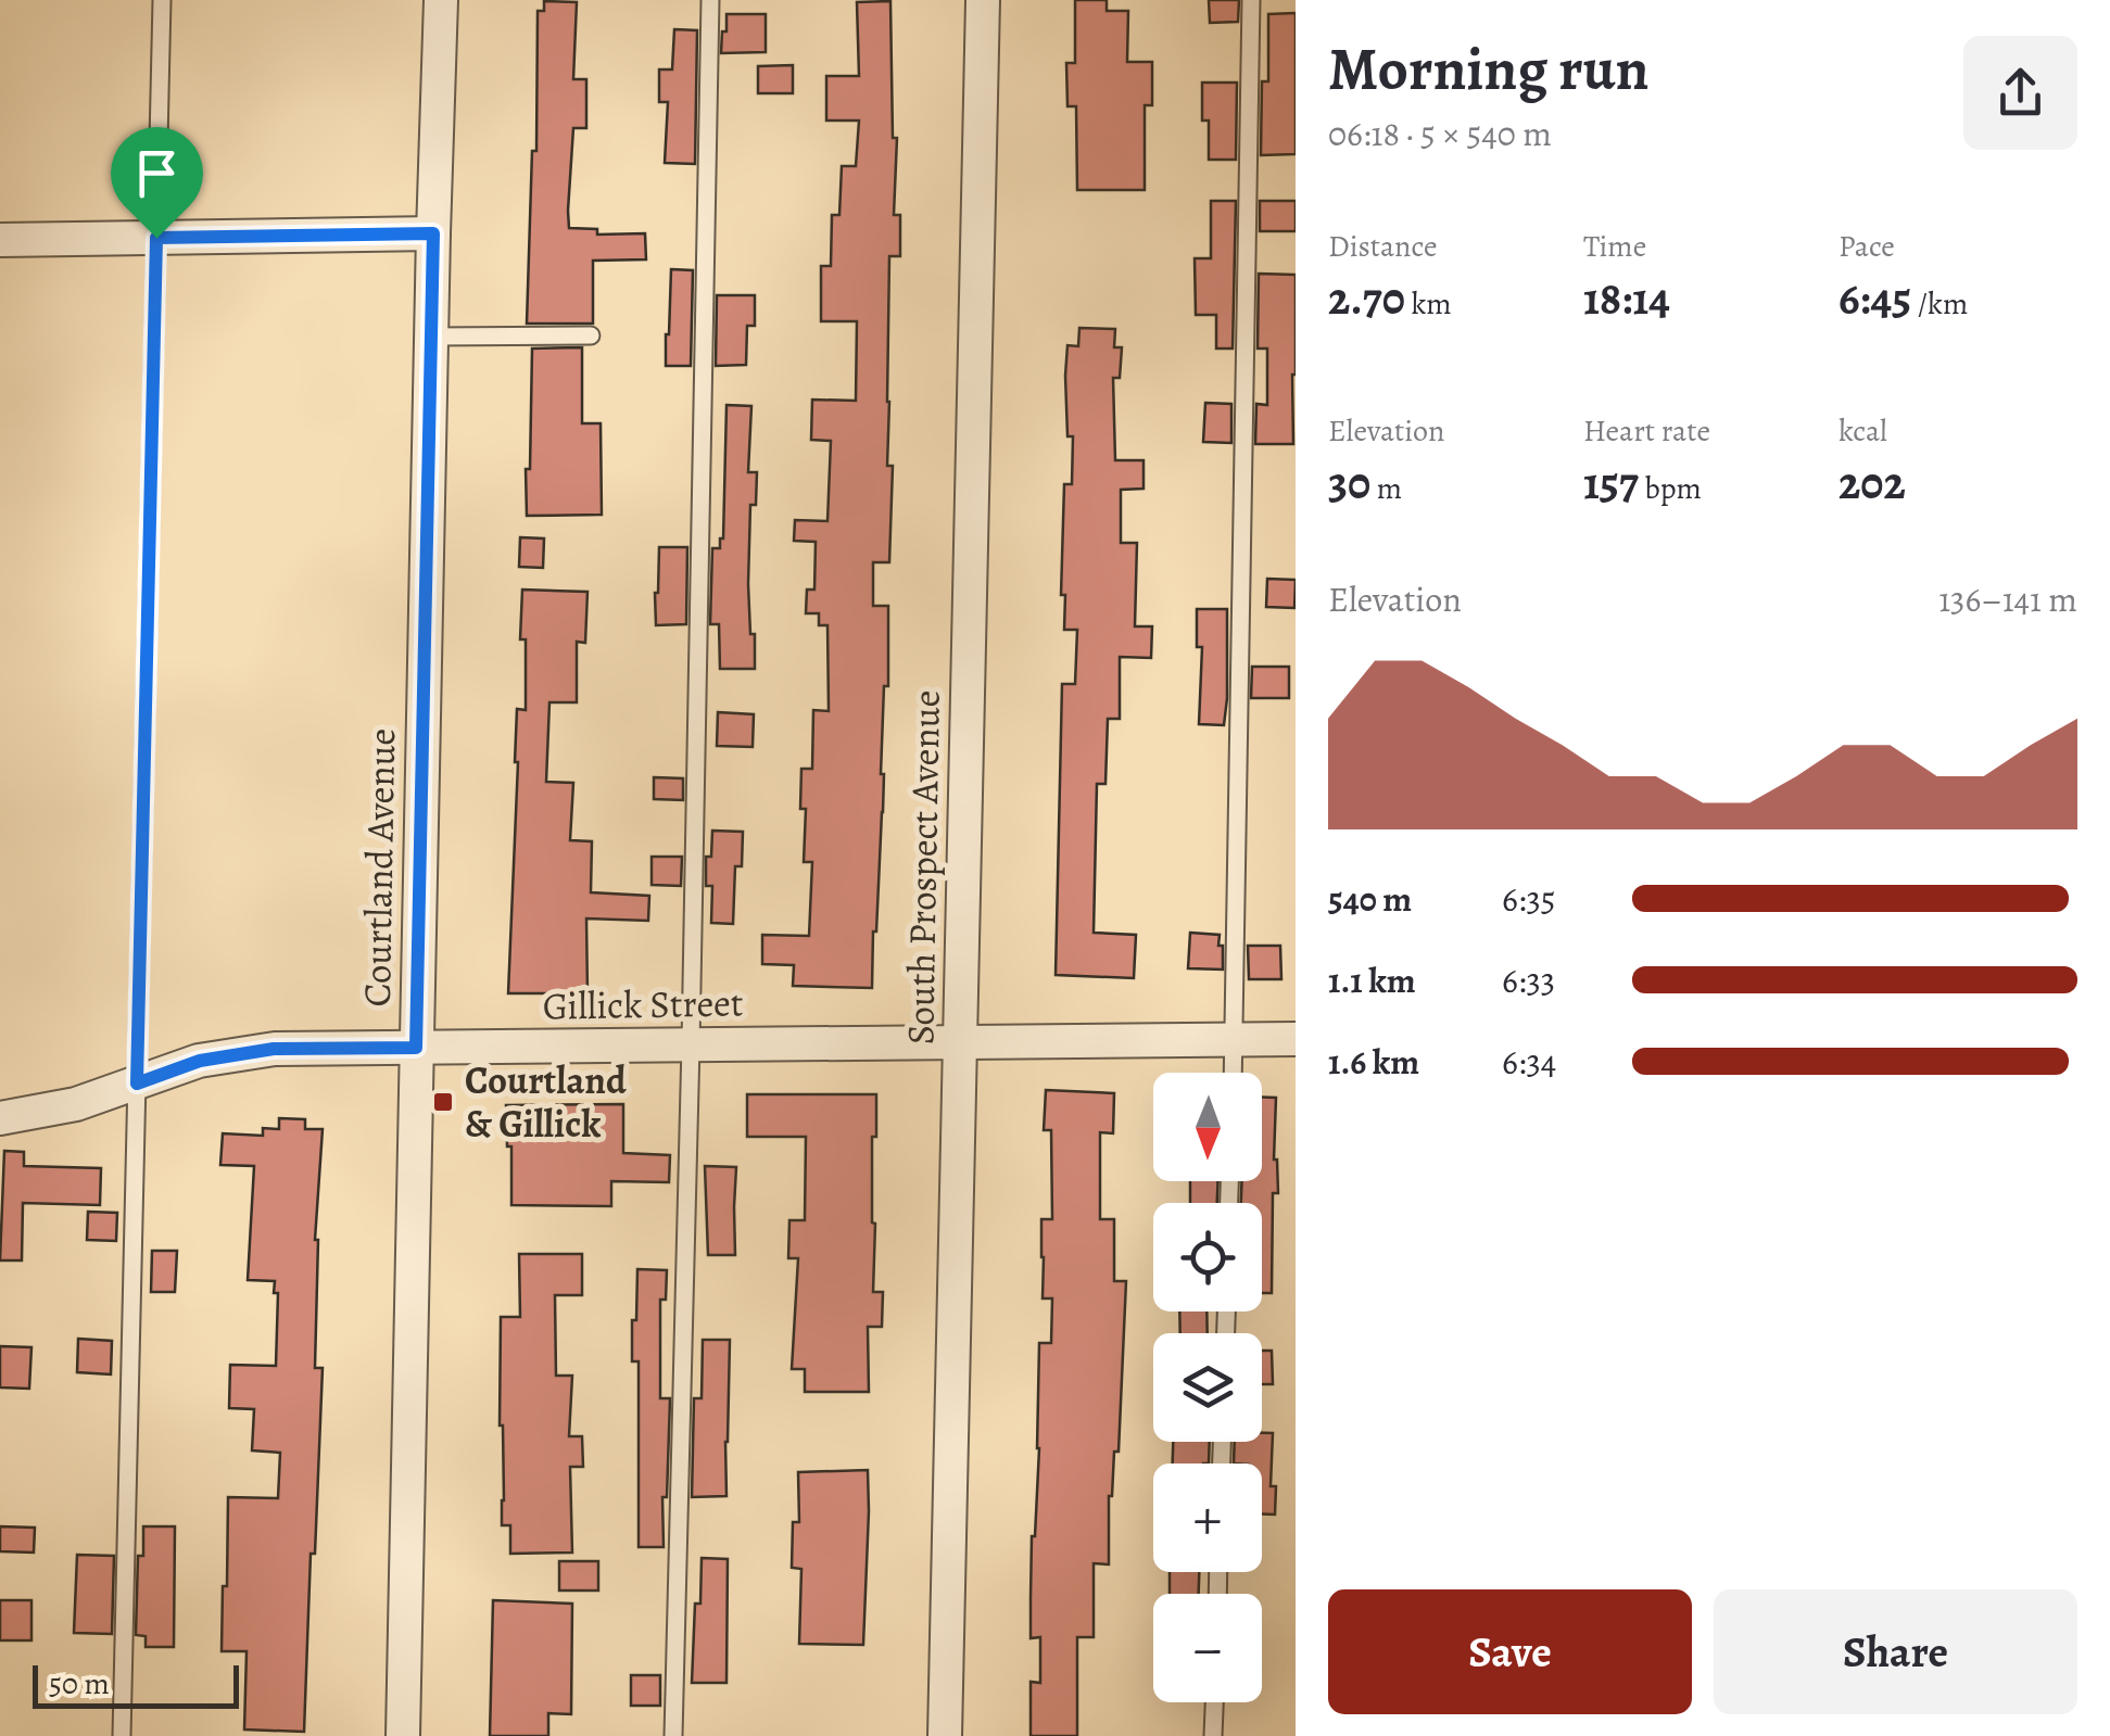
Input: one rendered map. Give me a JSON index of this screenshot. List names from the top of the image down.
{
  "streets": {
    "street": ["Courtland Avenue", "South Prospect Avenue", "Gillick Street"]
  },
  "crossings": [
    ["Courtland Avenue", "Gillick Street"],
    ["South Prospect Avenue", "Gillick Street"]
  ],
  "places": {
    "transit": ["Courtland & Gillick"]
  },
  "scale_bar": "50 m",
  "north": "bottom",
  "page": {
    "heading": ["Morning run", "06:18 · 5 × 540 m"],
    "stats": [
      ["Distance", "2.70 km"],
      ["Time", "18:14"],
      ["Pace", "6:45 /km"],
      ["Elevation", "30 m"],
      ["Heart rate", "157 bpm"],
      ["kcal", "202"]
    ],
    "chart": ["Elevation", "136–141 m"],
    "list": [
      {
        "name": "540 m",
        "note": "6:35"
      },
      {
        "name": "1.1 km",
        "note": "6:33"
      },
      {
        "name": "1.6 km",
        "note": "6:34"
      }
    ],
    "map_buttons": ["+", "−"],
    "buttons": ["Save", "Share"],
    "scale": "50 m"
  }
}
